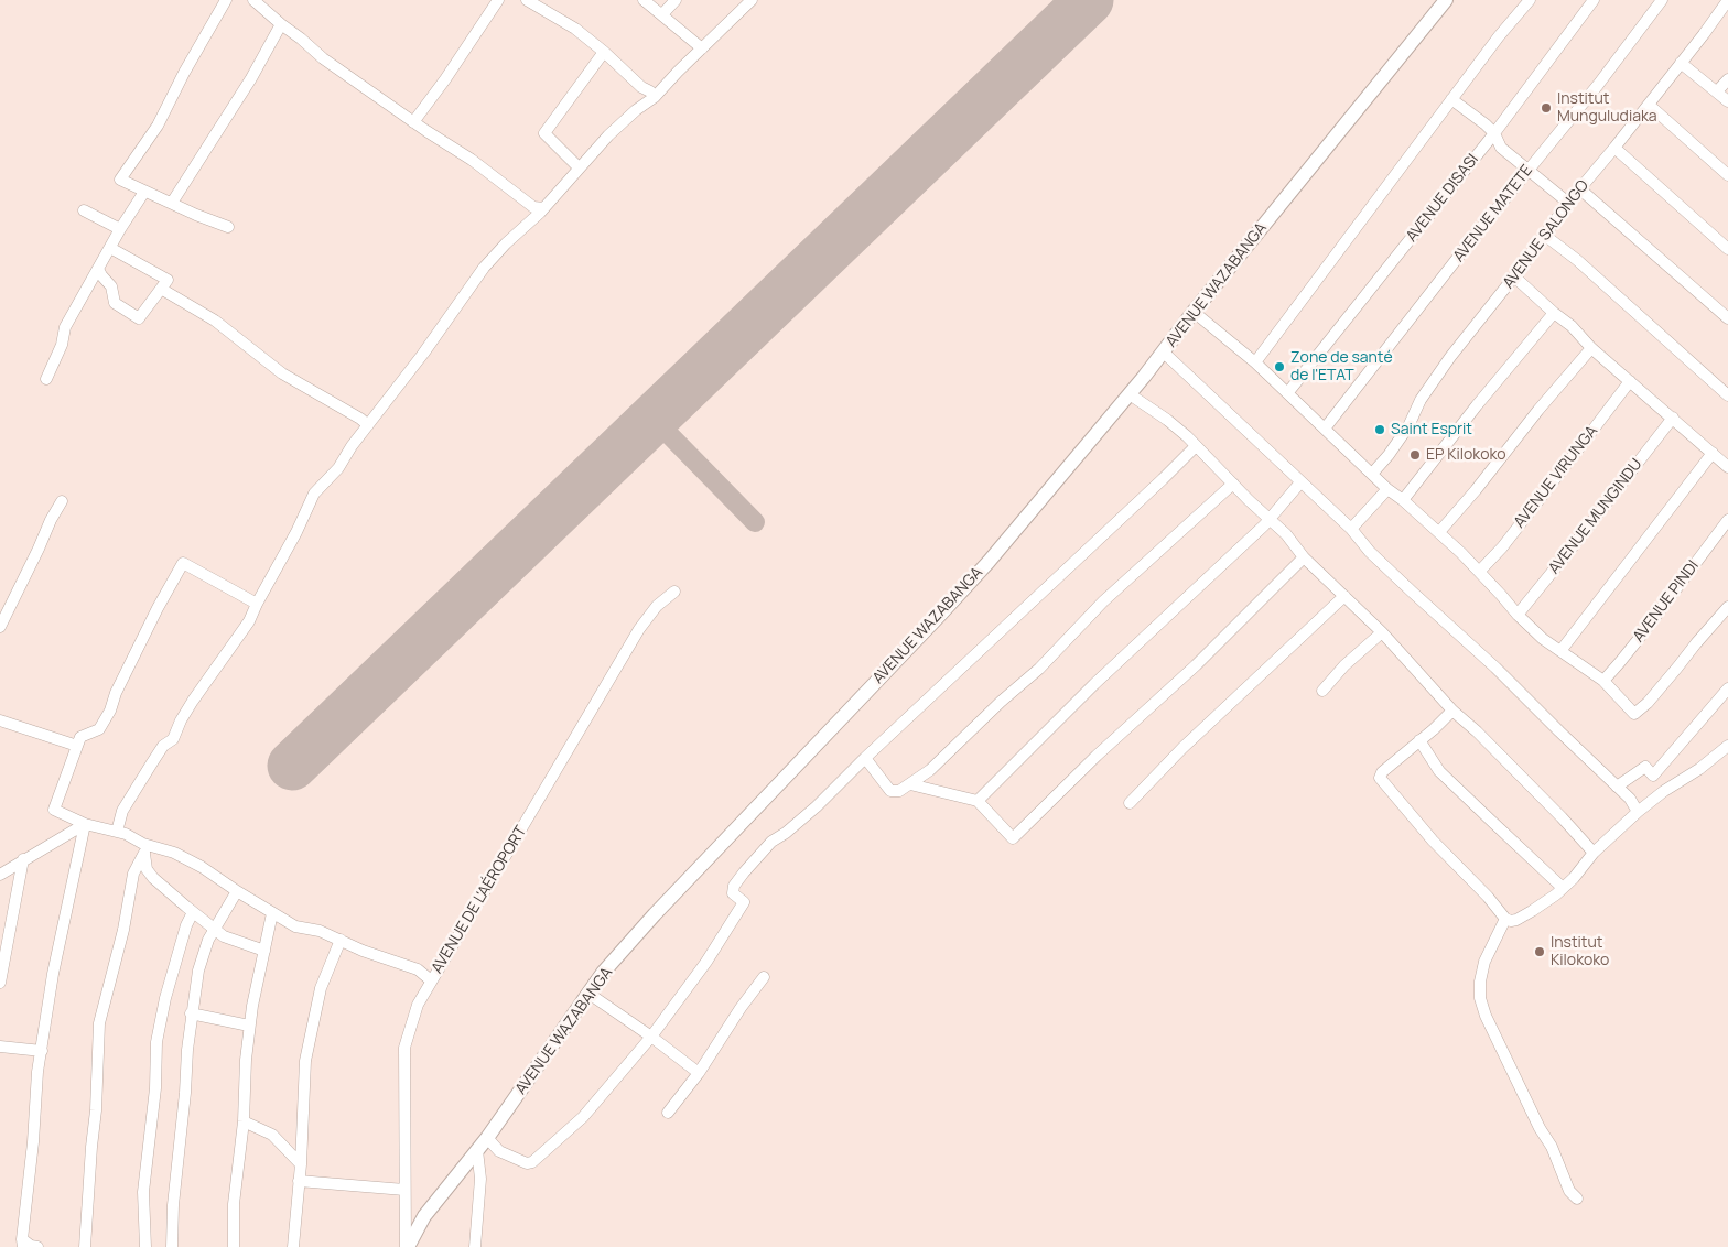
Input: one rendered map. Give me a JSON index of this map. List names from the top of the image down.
{
  "streets": {
    "main road": ["AVENUE WAZABANGA"],
    "street": [
      "AVENUE DISASI",
      "AVENUE MATETE",
      "AVENUE SALONGO",
      "AVENUE VIRUNGA",
      "AVENUE MUNGINDU",
      "AVENUE PINDI",
      "AVENUE DE L'AÉROPORT"
    ]
  },
  "crossings": [
    ["AVENUE WAZABANGA", "AVENUE DE L'AÉROPORT"]
  ],
  "places": [
    "Institut Munguludiaka",
    "Zone de santé de l'ETAT",
    "Saint Esprit",
    "EP Kilokoko",
    "Institut Kilokoko"
  ]
}
